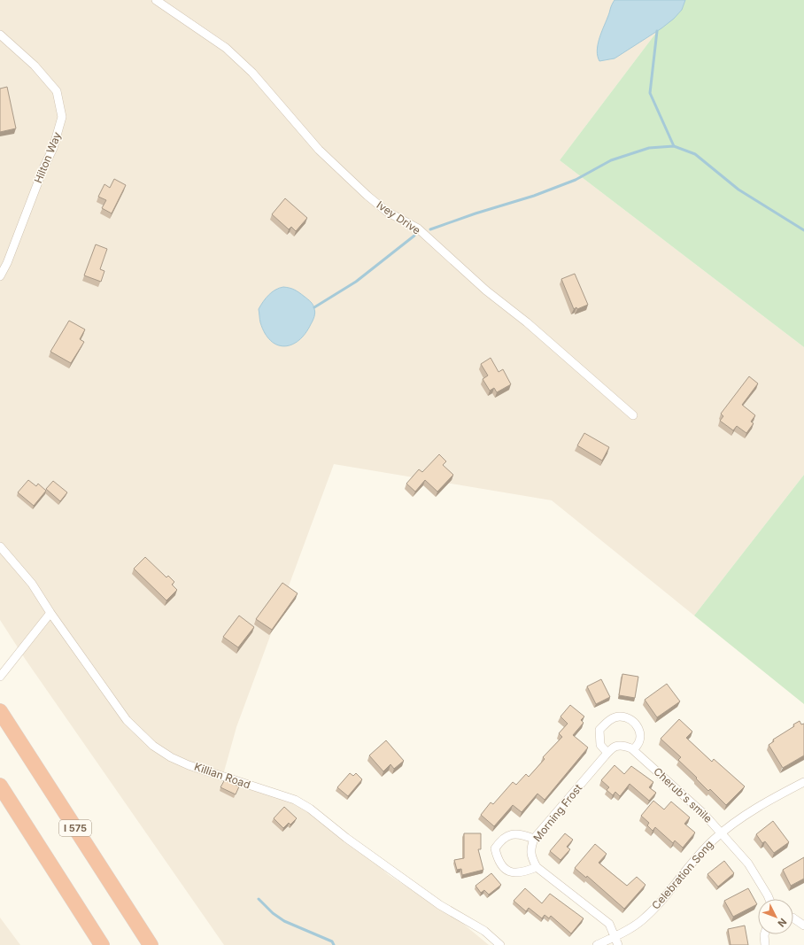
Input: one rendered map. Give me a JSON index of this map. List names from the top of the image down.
{
  "streets": {
    "highway": ["I 575"],
    "street": [
      "Hilton Way",
      "Ivey Drive",
      "Killian Road",
      "Cherub's smile",
      "Morning Frost",
      "Celebration Song"
    ]
  },
  "crossings": [
    ["Cherub's smile", "Morning Frost"],
    ["Cherub's smile", "Celebration Song"]
  ],
  "north": "bottom right"
}
